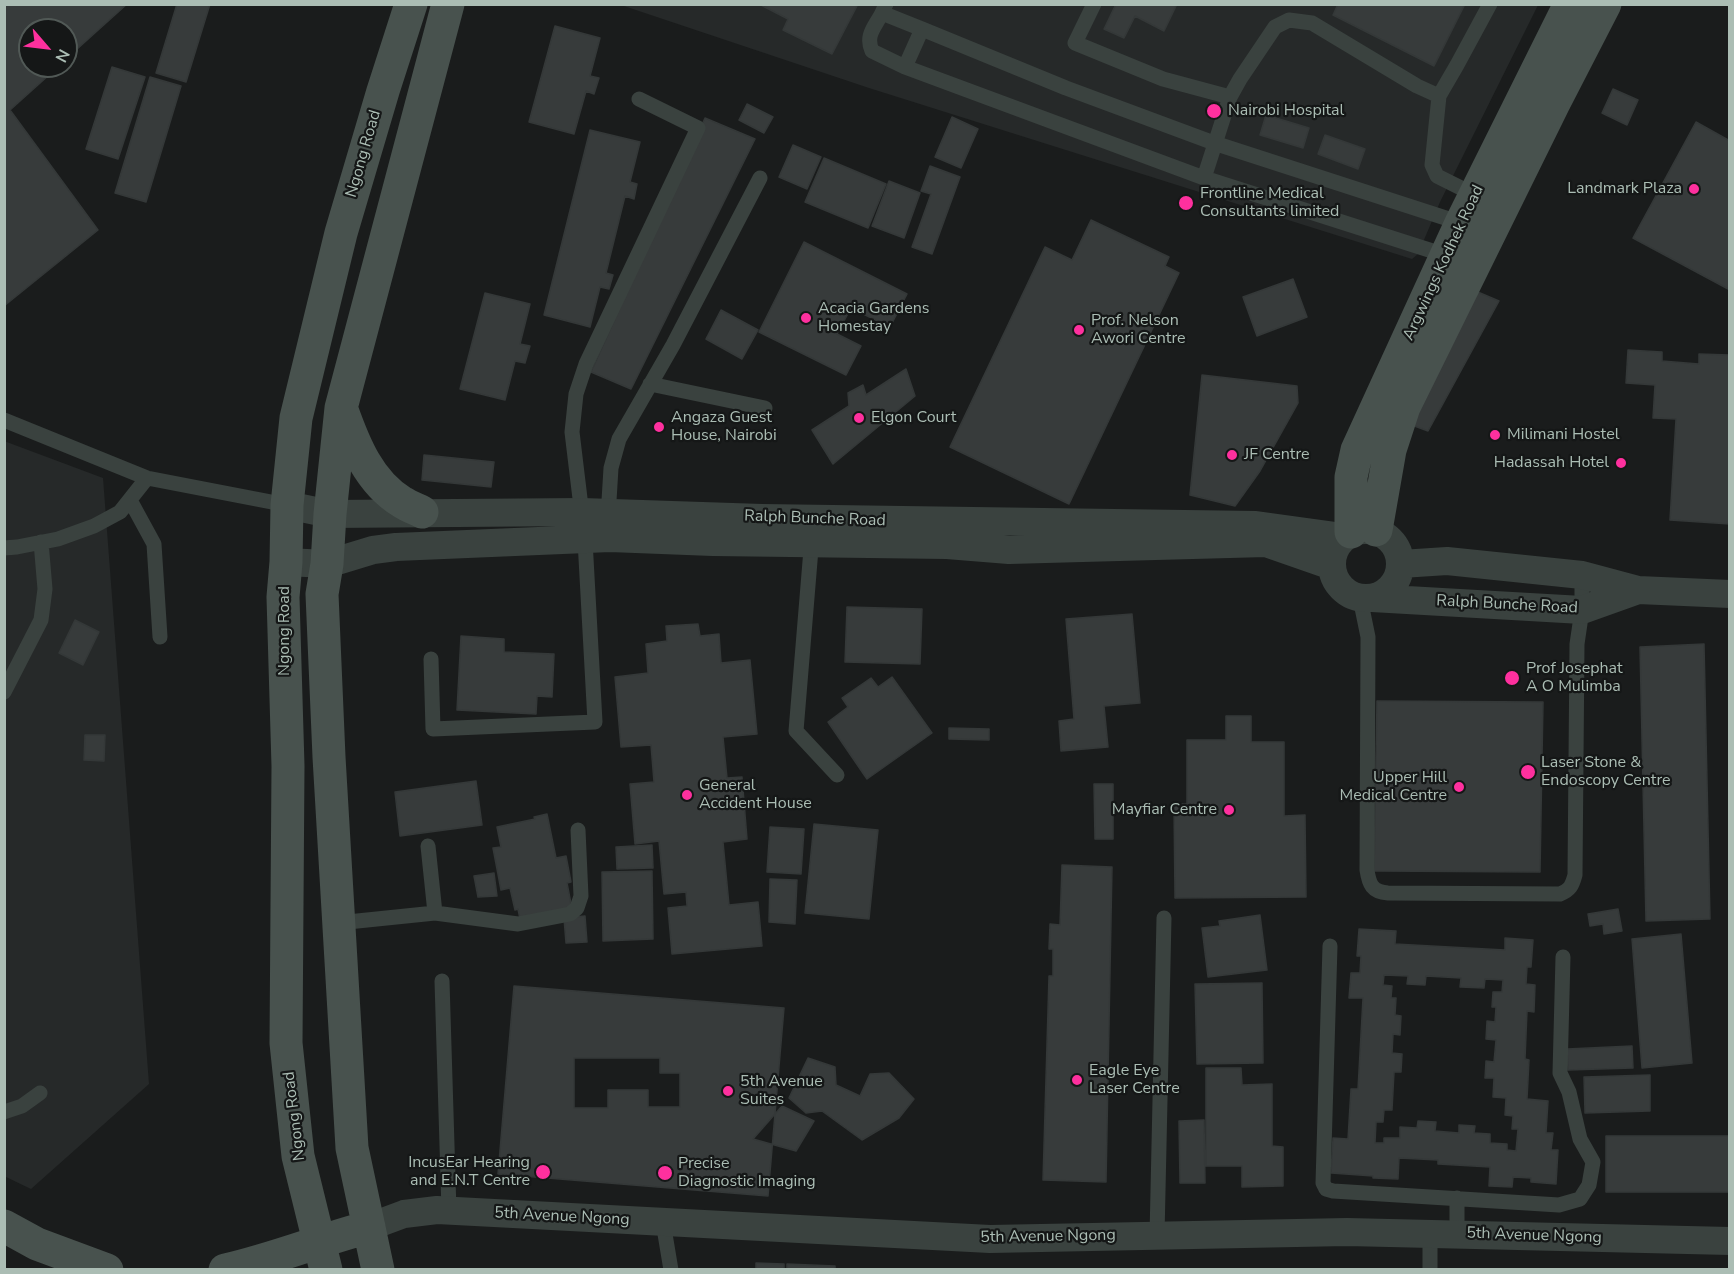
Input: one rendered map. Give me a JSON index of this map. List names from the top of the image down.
{
  "streets": {
    "main road": ["Ngong Road", "Argwings Kodhek Road"],
    "street": ["Ralph Bunche Road", "5th Avenue Ngong"]
  },
  "crossings": [
    ["Ngong Road", "Ralph Bunche Road"],
    ["Argwings Kodhek Road", "Ralph Bunche Road"]
  ],
  "places": [
    "Nairobi Hospital",
    "Landmark Plaza",
    "Frontline Medical Consultants limited",
    "Acacia Gardens Homestay",
    "Prof. Nelson Awori Centre",
    "Elgon Court",
    "Angaza Guest House, Nairobi",
    "Milimani Hostel",
    "JF Centre",
    "Hadassah Hotel",
    "Prof Josephat A O Mulimba",
    "Laser Stone & Endoscopy Centre",
    "Upper Hill Medical Centre",
    "General Accident House",
    "Mayfiar Centre",
    "Eagle Eye Laser Centre",
    "5th Avenue Suites",
    "IncusEar Hearing and E.N.T Centre",
    "Precise Diagnostic Imaging"
  ],
  "north": "bottom right"
}
